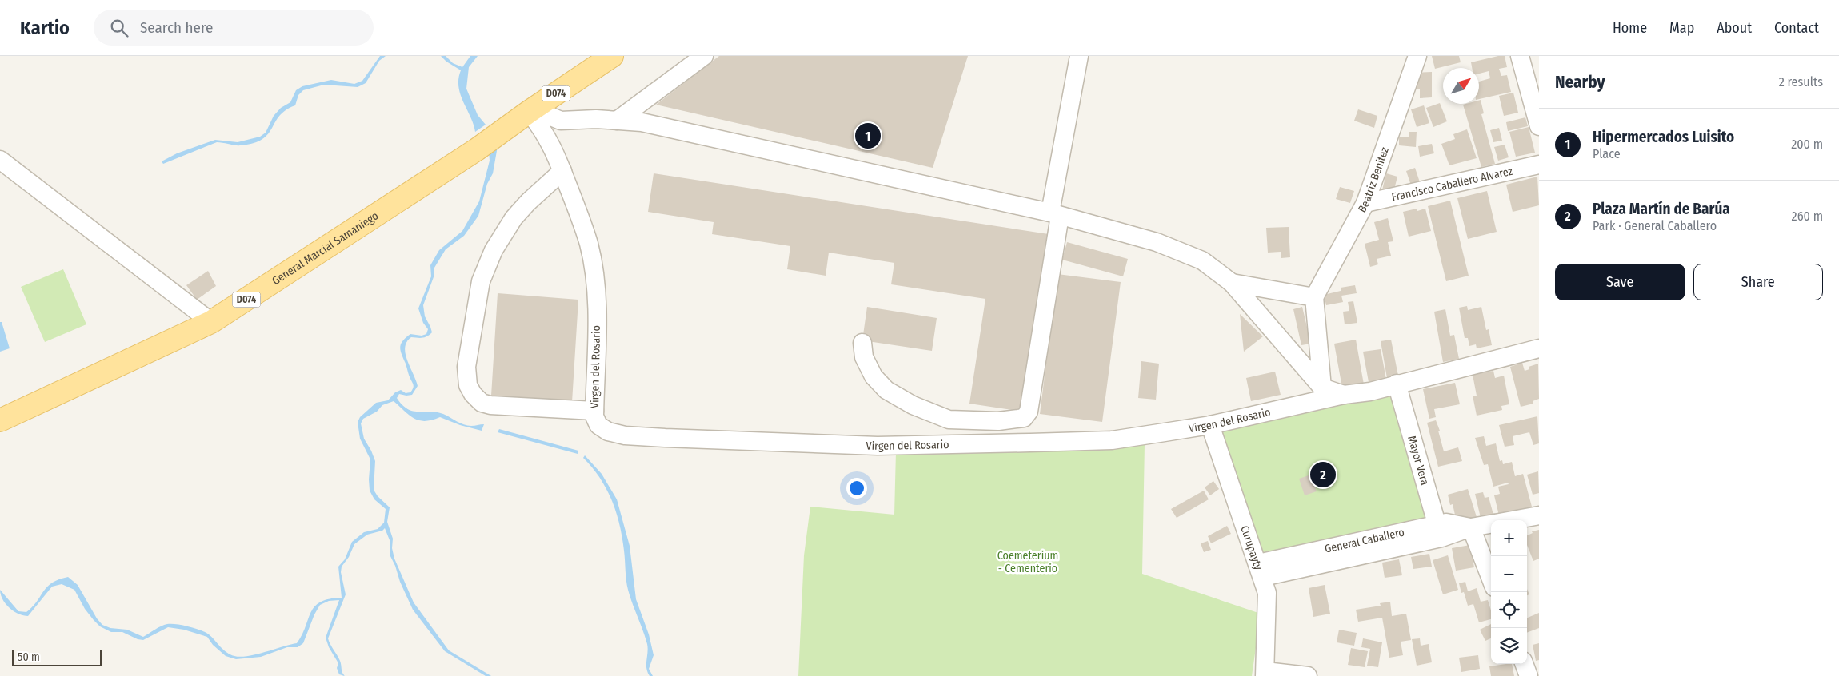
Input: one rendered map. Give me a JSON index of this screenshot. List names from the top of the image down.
{
  "streets": {
    "main road": ["D074", "General Marcial Samaniego"],
    "street": [
      "Beatriz Benitez",
      "Francisco Caballero Alvarez",
      "Virgen del Rosario",
      "Mayor Vera",
      "General Caballero",
      "Curupayty"
    ]
  },
  "crossings": [
    ["Beatriz Benitez", "Francisco Caballero Alvarez"],
    ["General Marcial Samaniego", "Virgen del Rosario"],
    ["Virgen del Rosario", "Mayor Vera"],
    ["Virgen del Rosario", "Curupayty"],
    ["Mayor Vera", "General Caballero"],
    ["General Caballero", "Curupayty"]
  ],
  "parks": ["Coemeterium - Cementerio"],
  "scale_bar": "50 m",
  "north": "top right",
  "page": {
    "header": "Kartio",
    "search": "Search here",
    "nav": [
      "Home",
      "Map",
      "About",
      "Contact"
    ],
    "heading": ["Nearby", "2 results"],
    "list": [
      {
        "mark": "1",
        "name": "Hipermercados Luisito",
        "note": "Place",
        "value": "200 m"
      },
      {
        "mark": "2",
        "name": "Plaza Martín de Barúa",
        "note": "Park · General Caballero",
        "value": "260 m"
      }
    ],
    "pins": ["1", "2"],
    "buttons": ["Save", "Share"],
    "map_buttons": ["+", "−"],
    "scale": "50 m"
  }
}
